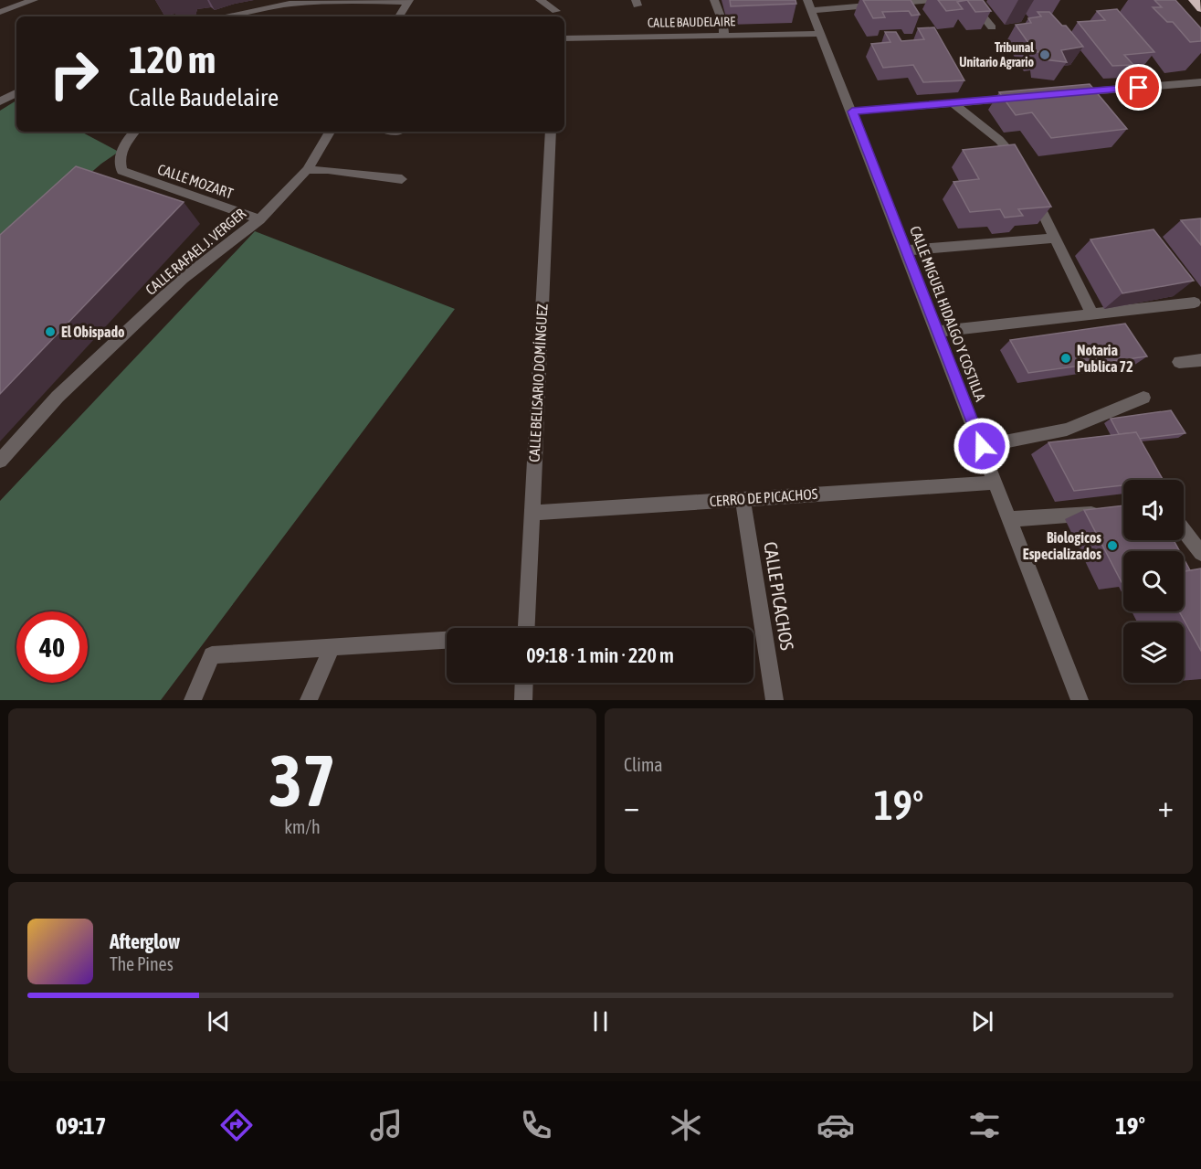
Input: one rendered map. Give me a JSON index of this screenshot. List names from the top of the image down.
{
  "streets": {
    "street": [
      "CALLE BAUDELAIRE",
      "CALLE MOZART",
      "CALLE RAFAEL J. VERGER",
      "CALLE MIGUEL HIDALGO Y COSTILLA",
      "CALLE BELISARIO DOMÍNGUEZ",
      "CERRO DE PICACHOS",
      "CALLE PICACHOS"
    ]
  },
  "crossings": [
    ["CALLE BAUDELAIRE", "CALLE MIGUEL HIDALGO Y COSTILLA"],
    ["CALLE MOZART", "CALLE RAFAEL J. VERGER"],
    ["CALLE MIGUEL HIDALGO Y COSTILLA", "CERRO DE PICACHOS"],
    ["CALLE BELISARIO DOMÍNGUEZ", "CERRO DE PICACHOS"],
    ["CERRO DE PICACHOS", "CALLE PICACHOS"]
  ],
  "places": [
    "Tribunal Unitario Agrario",
    "El Obispado",
    "Notaria Publica 72",
    "Biologicos Especializados"
  ],
  "page": {
    "turn": ["120 m", "Calle Baudelaire"],
    "limit": "40",
    "trip": "09:18 · 1 min · 220 m",
    "tile": [
      ["37", "km/h"],
      "Clima"
    ],
    "heat": ["−", "19°", "+"],
    "song": ["Afterglow", "The Pines"],
    "tabs": ["09:17", "19°"]
  }
}
